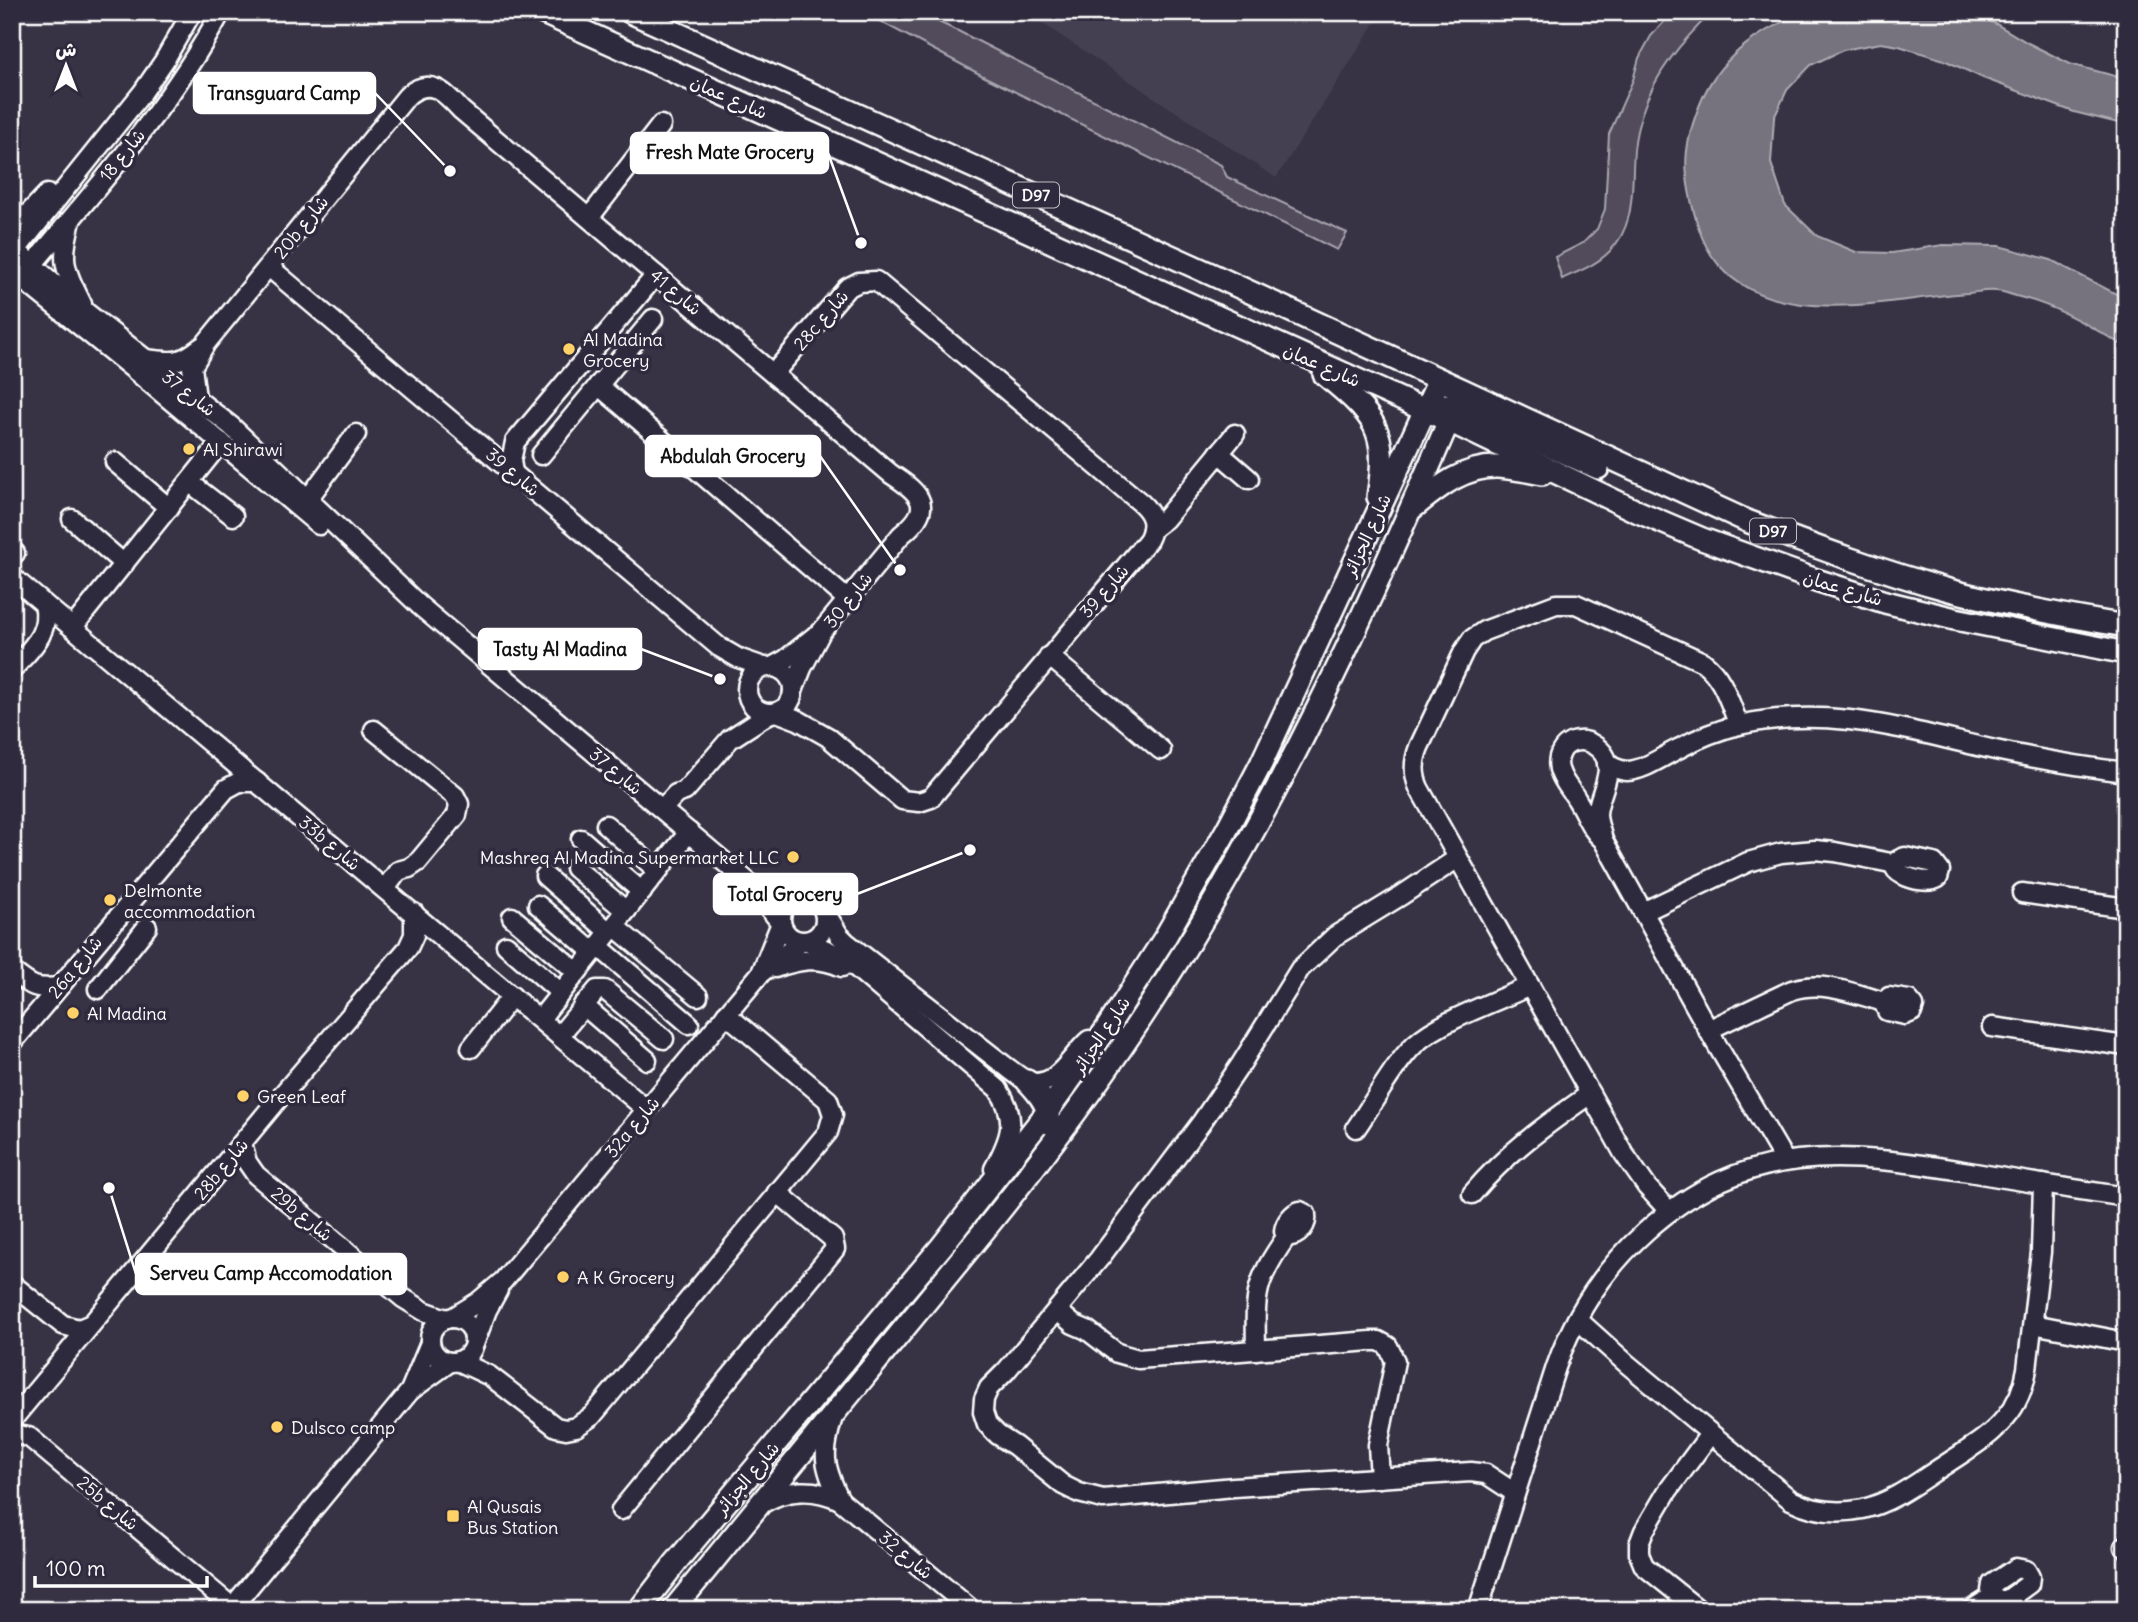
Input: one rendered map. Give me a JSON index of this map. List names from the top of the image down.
{
  "streets": {
    "main road": ["شارع عمان", "D97", "شارع الجزائر"],
    "street": [
      "شارع 18",
      "20b شارع",
      "شارع 41",
      "28c شارع",
      "شارع 37",
      "شارع 39",
      "شارع 30",
      "33b شارع",
      "26a شارع",
      "32a شارع",
      "28b شارع",
      "29b شارع",
      "25b شارع",
      "شارع 32"
    ]
  },
  "crossings": [
    ["شارع عمان", "شارع الجزائر"],
    ["شارع 18", "شارع 37"],
    ["20b شارع", "شارع 41"],
    ["20b شارع", "شارع 37"],
    ["20b شارع", "شارع 39"],
    ["شارع 41", "28c شارع"],
    ["شارع 41", "شارع 30"],
    ["شارع 37", "32a شارع"],
    ["شارع 39", "شارع 30"],
    ["شارع الجزائر", "شارع 32"],
    ["33b شارع", "26a شارع"],
    ["33b شارع", "32a شارع"],
    ["33b شارع", "28b شارع"],
    ["32a شارع", "29b شارع"],
    ["28b شارع", "29b شارع"]
  ],
  "places": {
    "other": [
      "Transguard Camp",
      "Fresh Mate Grocery",
      "Al Madina Grocery",
      "Al Shirawi",
      "Abdulah Grocery",
      "Tasty Al Madina",
      "Total Grocery",
      "Mashreq Al Madina Supermarket LLC",
      "Delmonte accommodation",
      "Al Madina",
      "Green Leaf",
      "Serveu Camp Accomodation",
      "A K Grocery",
      "Dulsco camp"
    ],
    "transit": ["Al Qusais Bus Station"]
  },
  "scale_bar": "100 m",
  "north": "top"
}
